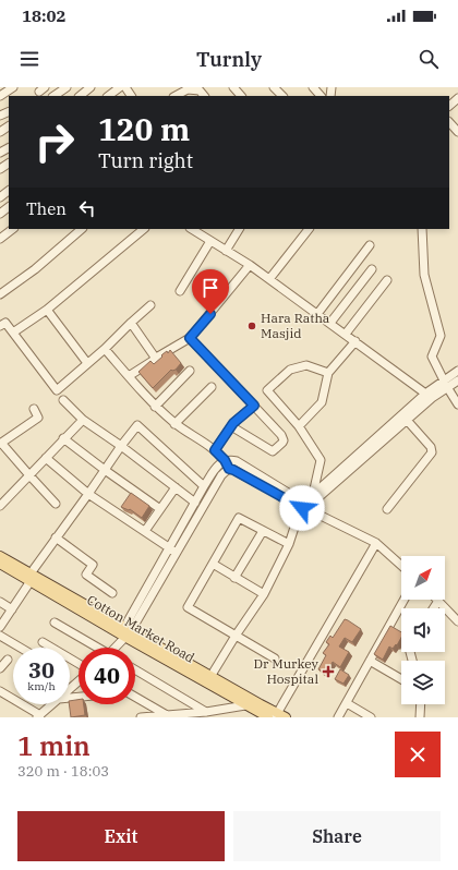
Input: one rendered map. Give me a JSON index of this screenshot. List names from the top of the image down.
{
  "streets": {
    "main road": ["Cotton Market Road"]
  },
  "places": {
    "other": ["Hara Ratha Masjid"],
    "health": ["Dr Murkey Hospital"]
  },
  "north": "top right",
  "page": {
    "status": "18:02",
    "header": "Turnly",
    "turn": ["120 m", "Turn right"],
    "then": "Then",
    "speed": "30 km/h",
    "limit": "40",
    "heading": ["1 min", "320 m · 18:03"],
    "buttons": ["Exit", "Share"]
  }
}
